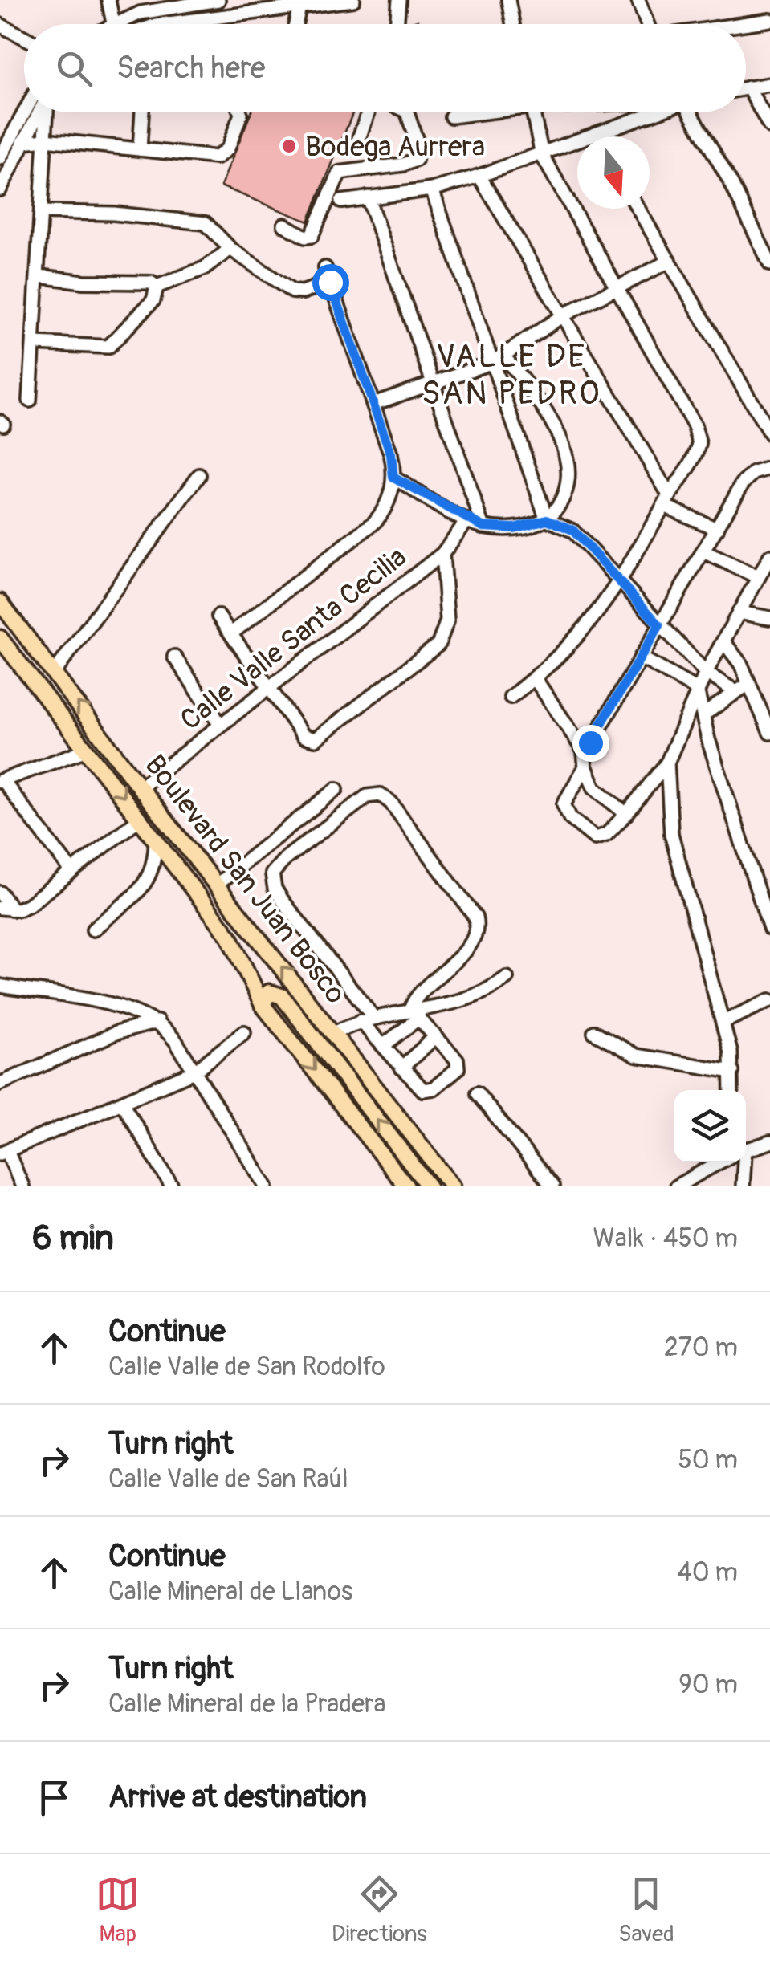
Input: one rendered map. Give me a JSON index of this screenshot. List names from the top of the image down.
{
  "streets": {
    "main road": ["Boulevard San Juan Bosco"],
    "street": ["Calle Valle Santa Cecilia"]
  },
  "crossings": [
    ["Calle Valle Santa Cecilia", "Boulevard San Juan Bosco"]
  ],
  "districts": ["VALLE DE SAN PEDRO"],
  "places": ["Bodega Aurrera"],
  "north": "bottom",
  "page": {
    "search": "Search here",
    "heading": ["6 min", "Walk · 450 m"],
    "list": [
      ["Continue", "Calle Valle de San Rodolfo", "270 m"],
      ["Turn right", "Calle Valle de San Raúl", "50 m"],
      ["Continue", "Calle Mineral de Llanos", "40 m"],
      ["Turn right", "Calle Mineral de la Pradera", "90 m"],
      "Arrive at destination"
    ],
    "nav": ["Map", "Directions", "Saved"]
  }
}
